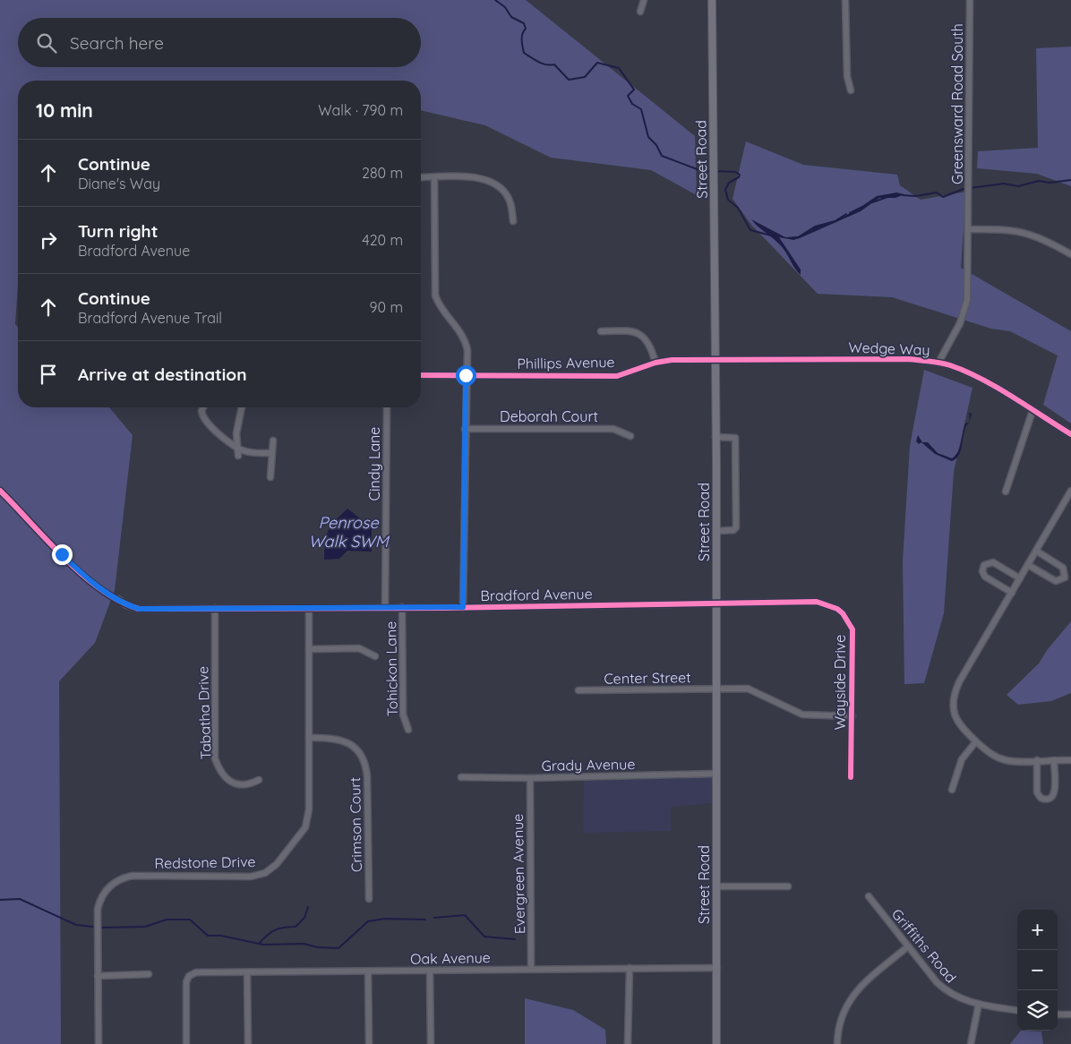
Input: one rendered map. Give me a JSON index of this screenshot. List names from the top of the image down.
{
  "streets": {
    "main road": ["Street Road"],
    "street": [
      "Greensward Road South",
      "Wedge Way",
      "Phillips Avenue",
      "Deborah Court",
      "Cindy Lane",
      "Bradford Avenue",
      "Tohickon Lane",
      "Center Street",
      "Wayside Drive",
      "Tabatha Drive",
      "Grady Avenue",
      "Crimson Court",
      "Redstone Drive",
      "Evergreen Avenue",
      "Griffiths Road",
      "Oak Avenue"
    ]
  },
  "crossings": [
    ["Greensward Road South", "Wedge Way"],
    ["Street Road", "Wedge Way"],
    ["Street Road", "Phillips Avenue"],
    ["Street Road", "Bradford Avenue"],
    ["Street Road", "Center Street"],
    ["Street Road", "Wayside Drive"],
    ["Street Road", "Grady Avenue"],
    ["Street Road", "Oak Avenue"],
    ["Wedge Way", "Phillips Avenue"],
    ["Cindy Lane", "Bradford Avenue"],
    ["Bradford Avenue", "Tohickon Lane"],
    ["Bradford Avenue", "Wayside Drive"],
    ["Bradford Avenue", "Tabatha Drive"],
    ["Bradford Avenue", "Redstone Drive"],
    ["Center Street", "Wayside Drive"],
    ["Grady Avenue", "Evergreen Avenue"],
    ["Crimson Court", "Redstone Drive"],
    ["Evergreen Avenue", "Oak Avenue"]
  ],
  "water": ["Penrose Walk SWM"],
  "page": {
    "search": "Search here",
    "heading": ["10 min", "Walk · 790 m"],
    "list": [
      ["Continue", "Diane's Way", "280 m"],
      ["Turn right", "Bradford Avenue", "420 m"],
      ["Continue", "Bradford Avenue Trail", "90 m"],
      "Arrive at destination"
    ],
    "map_buttons": ["+", "−"]
  }
}
